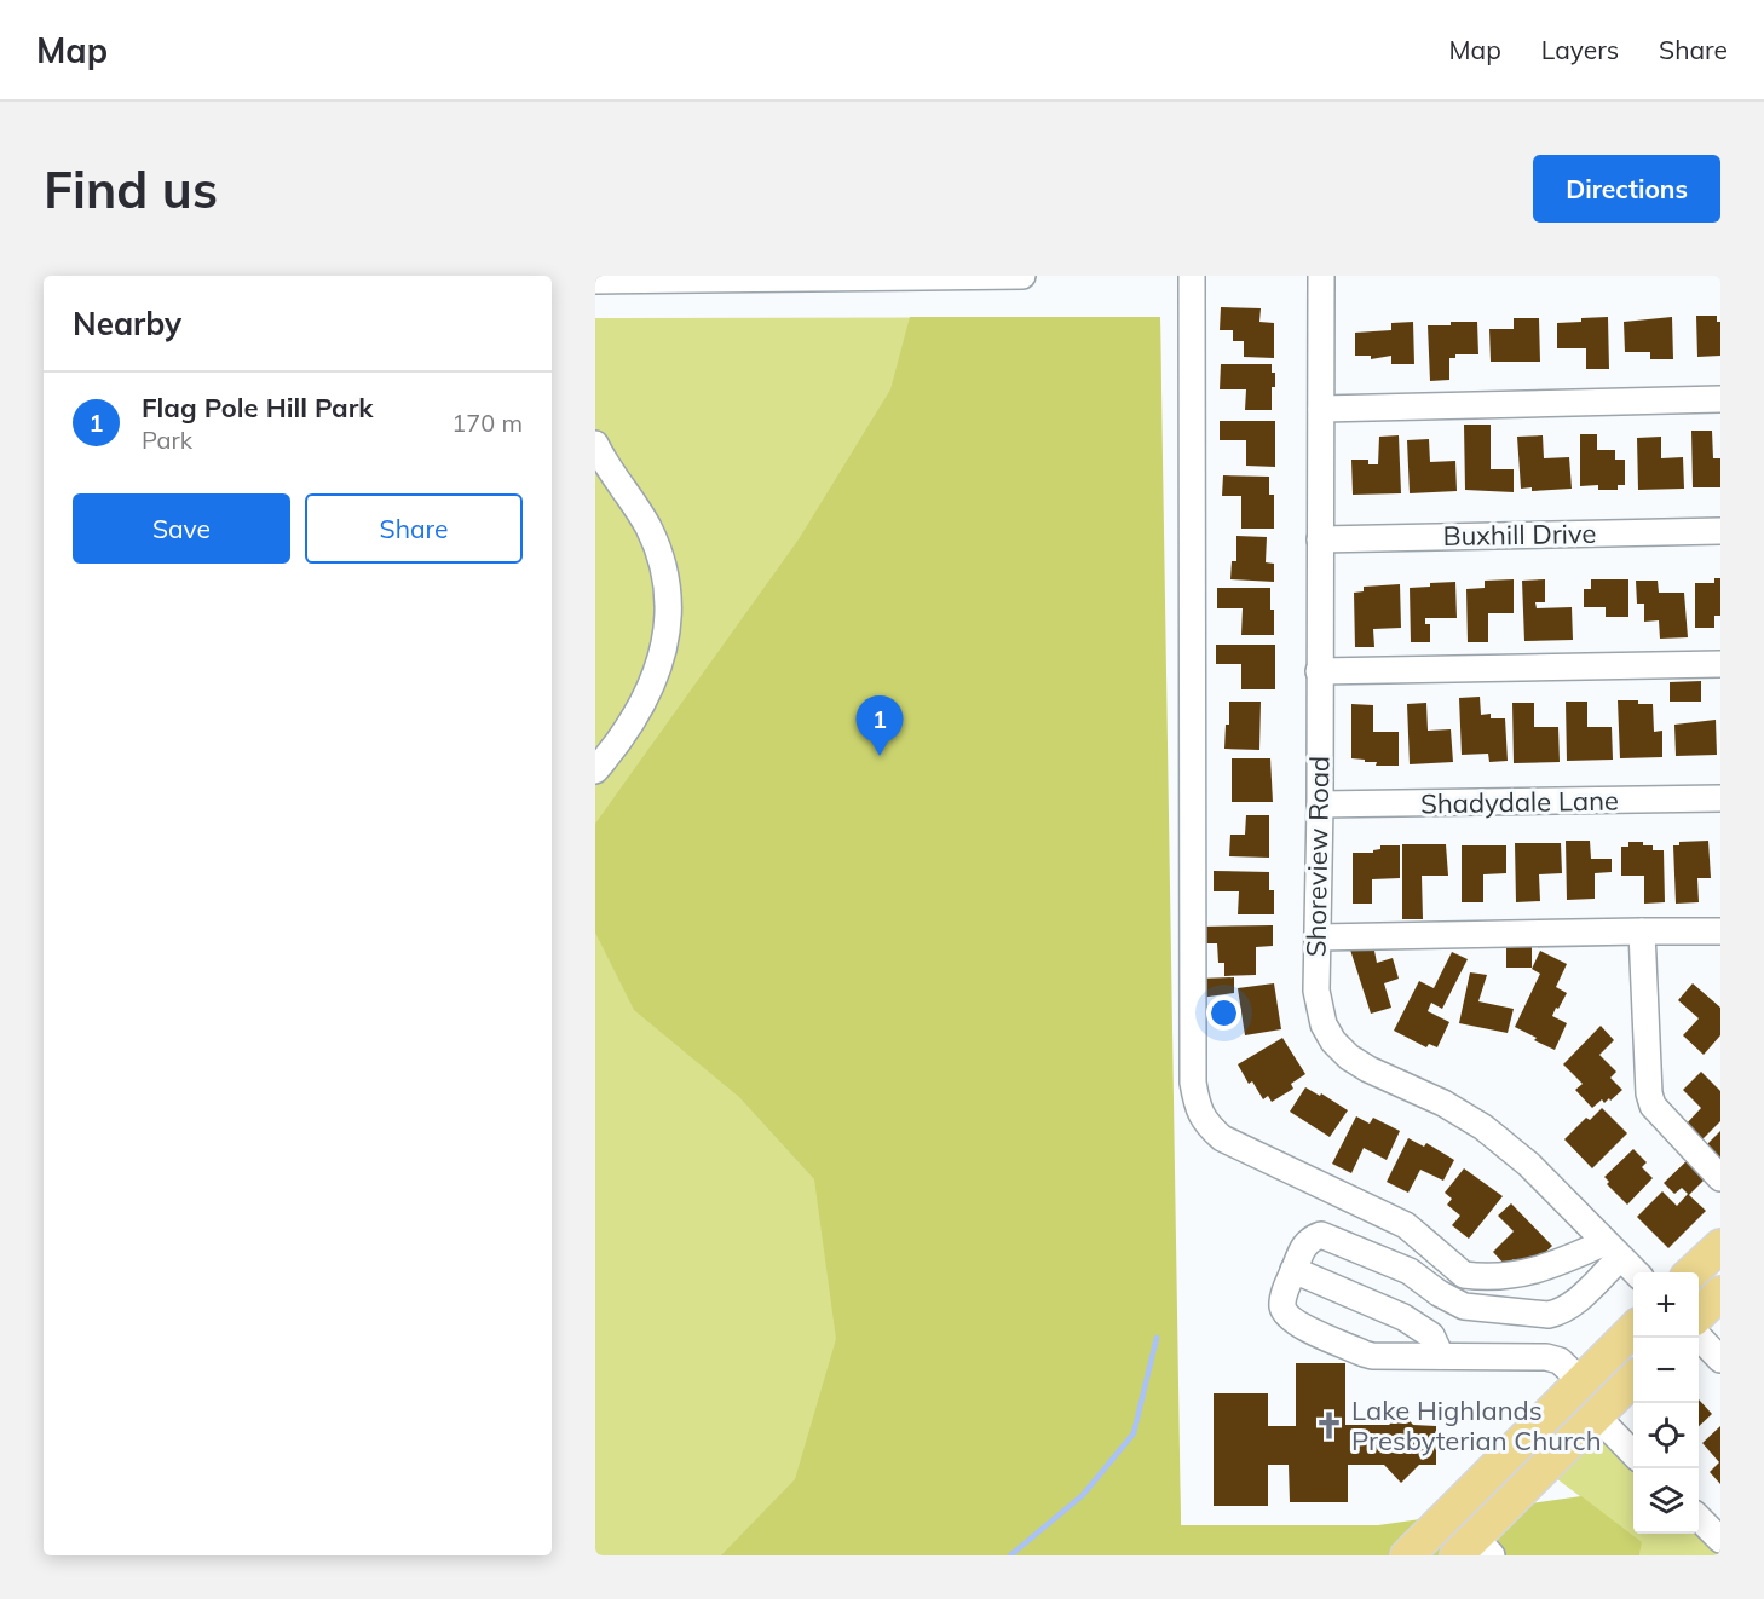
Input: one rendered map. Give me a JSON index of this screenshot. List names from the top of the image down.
{
  "streets": {
    "street": ["Buxhill Drive", "Shadydale Lane", "Shoreview Road"]
  },
  "crossings": [
    ["Buxhill Drive", "Shoreview Road"],
    ["Shadydale Lane", "Shoreview Road"]
  ],
  "places": {
    "church": ["Lake Highlands Presbyterian Church"]
  },
  "page": {
    "header": "Map",
    "nav": ["Map", "Layers", "Share"],
    "buttons": [
      "Directions",
      ["Save", "Share"]
    ],
    "title": "Find us",
    "heading": "Nearby",
    "list": [
      {
        "mark": "1",
        "name": "Flag Pole Hill Park",
        "note": "Park",
        "value": "170 m"
      }
    ],
    "pins": "1",
    "map_buttons": ["+", "−"]
  }
}
